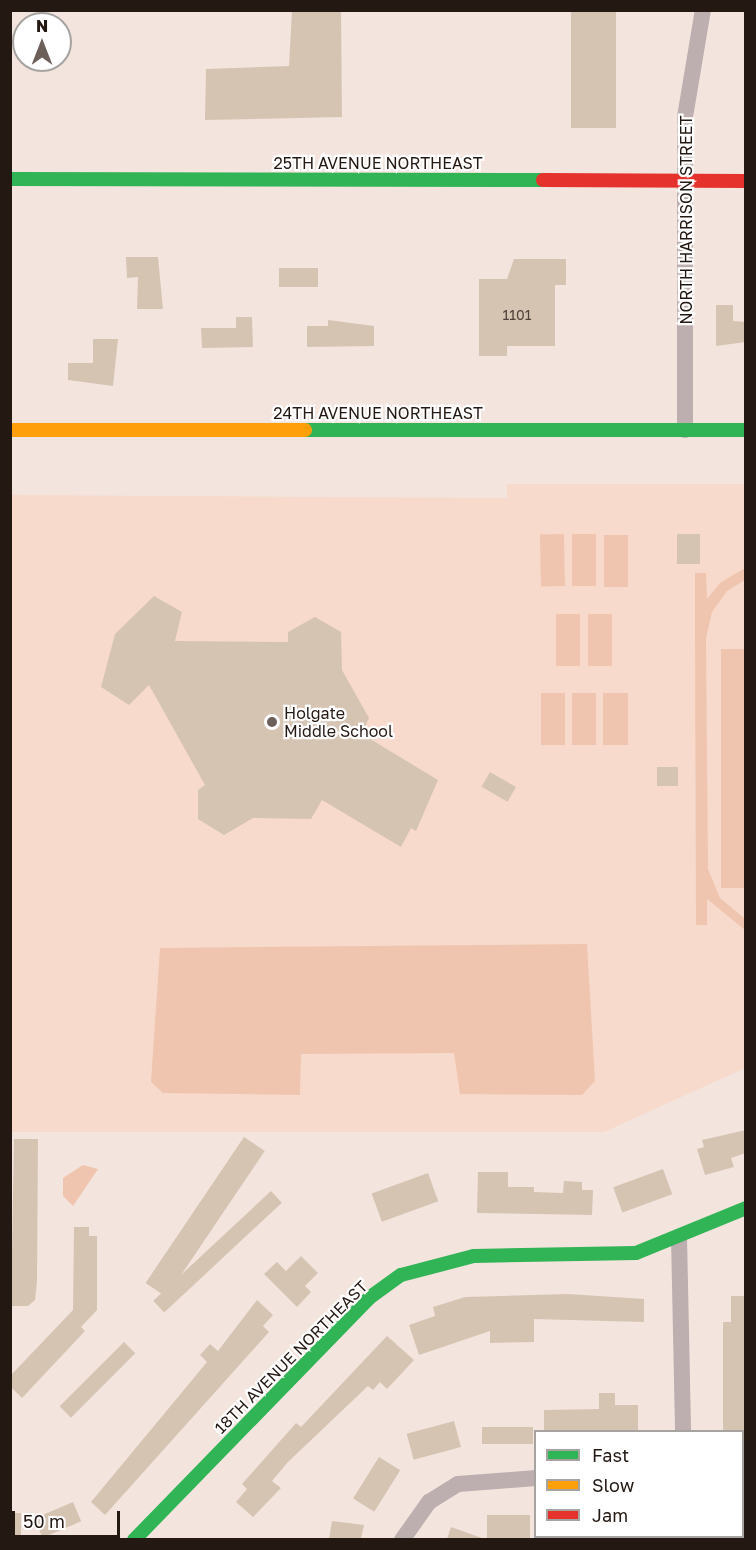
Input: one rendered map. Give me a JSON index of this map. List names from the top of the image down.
{
  "streets": {
    "street": [
      "25TH AVENUE NORTHEAST",
      "NORTH HARRISON STREET",
      "24TH AVENUE NORTHEAST",
      "18TH AVENUE NORTHEAST"
    ]
  },
  "crossings": [
    ["25TH AVENUE NORTHEAST", "NORTH HARRISON STREET"],
    ["NORTH HARRISON STREET", "24TH AVENUE NORTHEAST"]
  ],
  "places": ["Holgate Middle School"],
  "house_numbers": ["1101"],
  "legend": ["Fast", "Slow", "Jam"],
  "scale_bar": "50 m",
  "north": "top"
}
